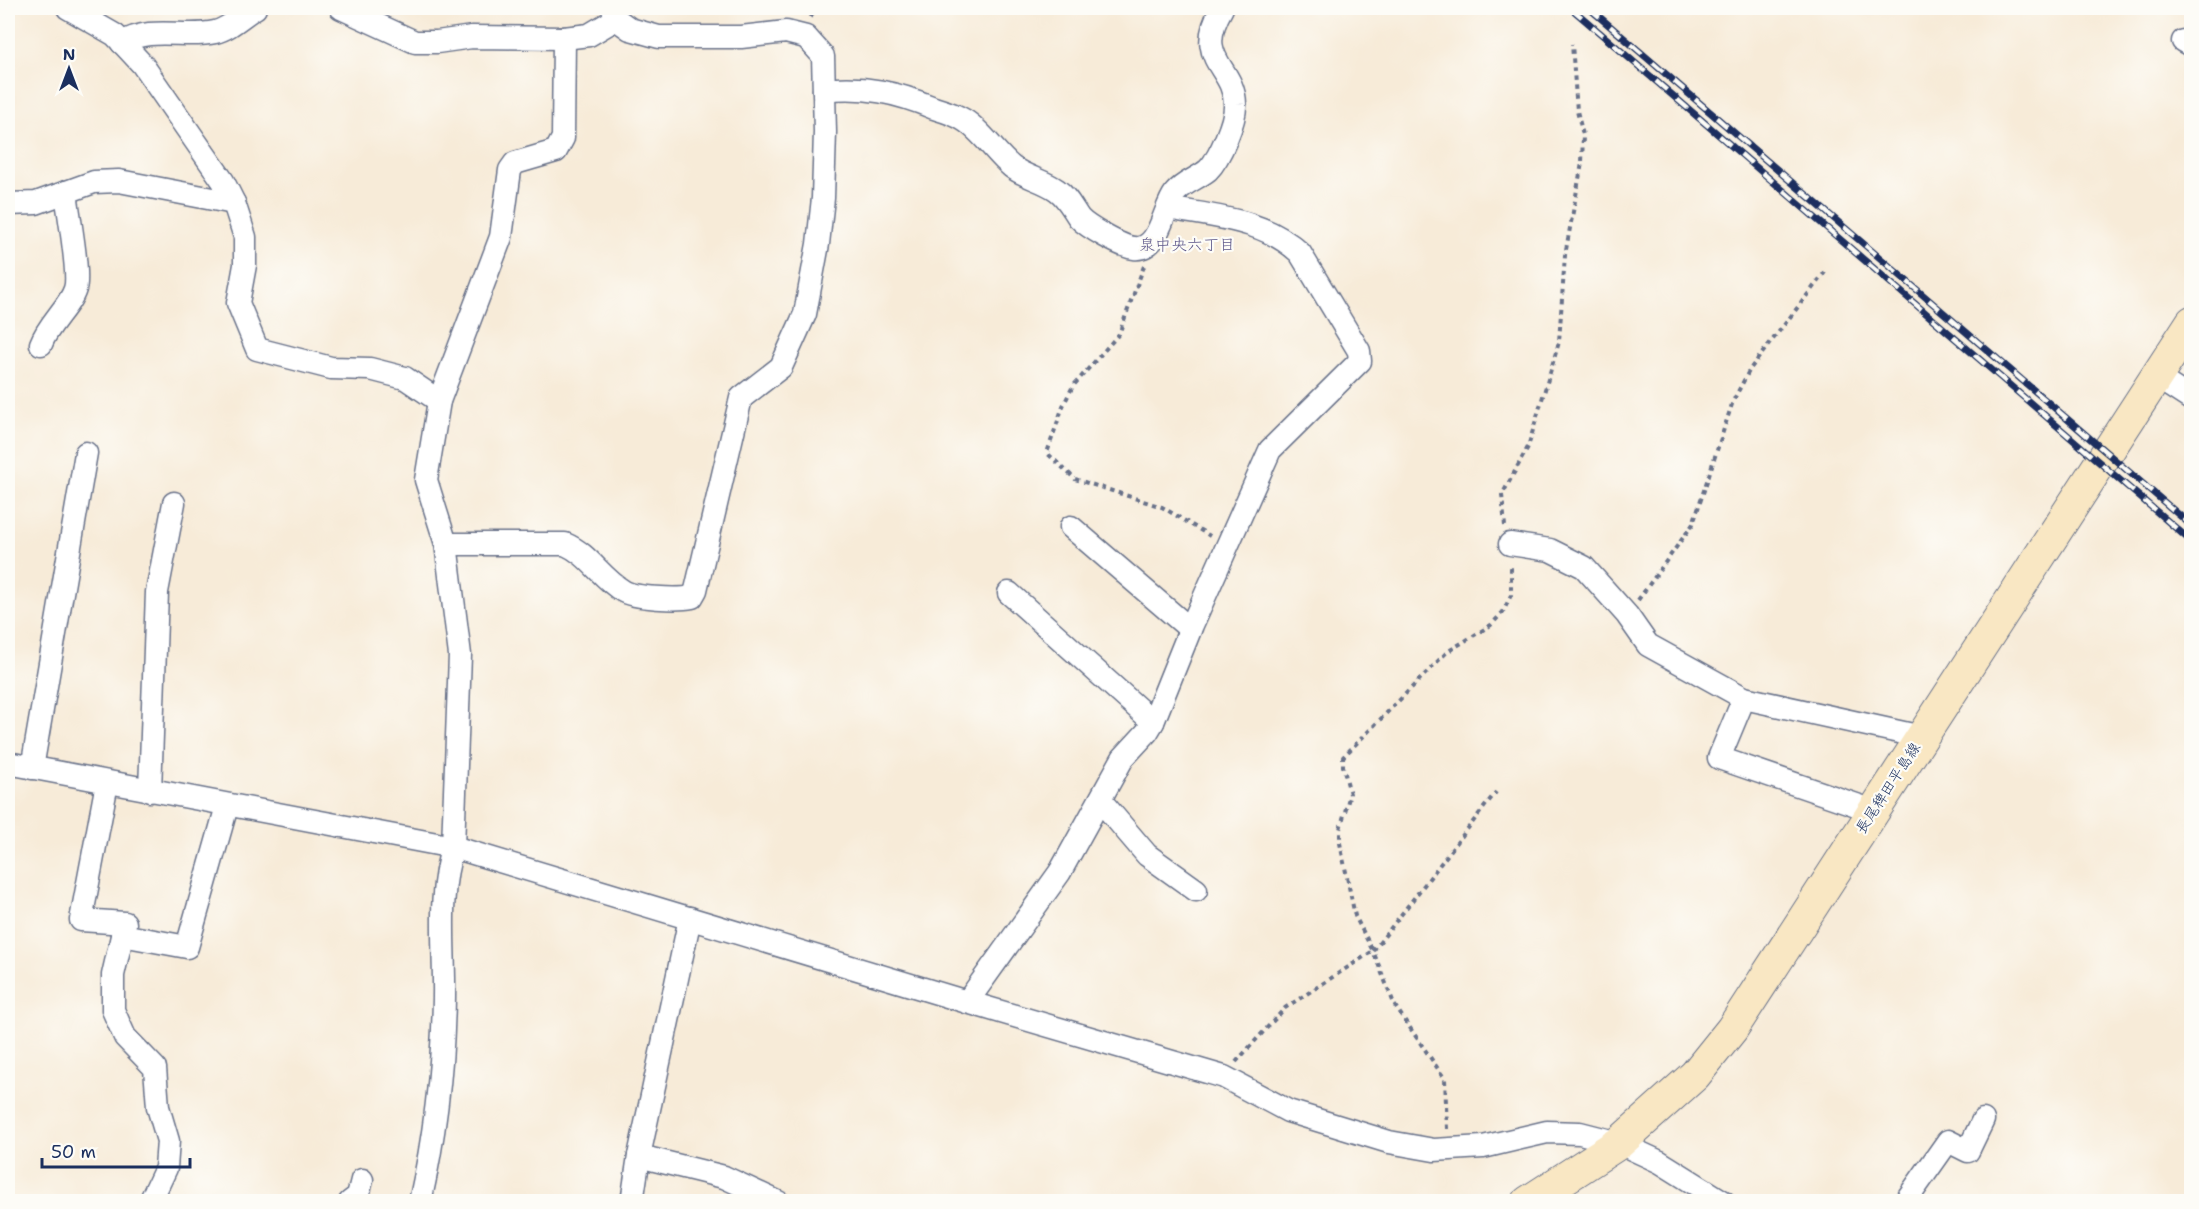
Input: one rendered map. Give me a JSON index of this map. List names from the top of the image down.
{
  "streets": {
    "main road": ["長尾稗田平島線"]
  },
  "districts": ["泉中央六丁目"],
  "scale_bar": "50 m",
  "north": "top"
}
